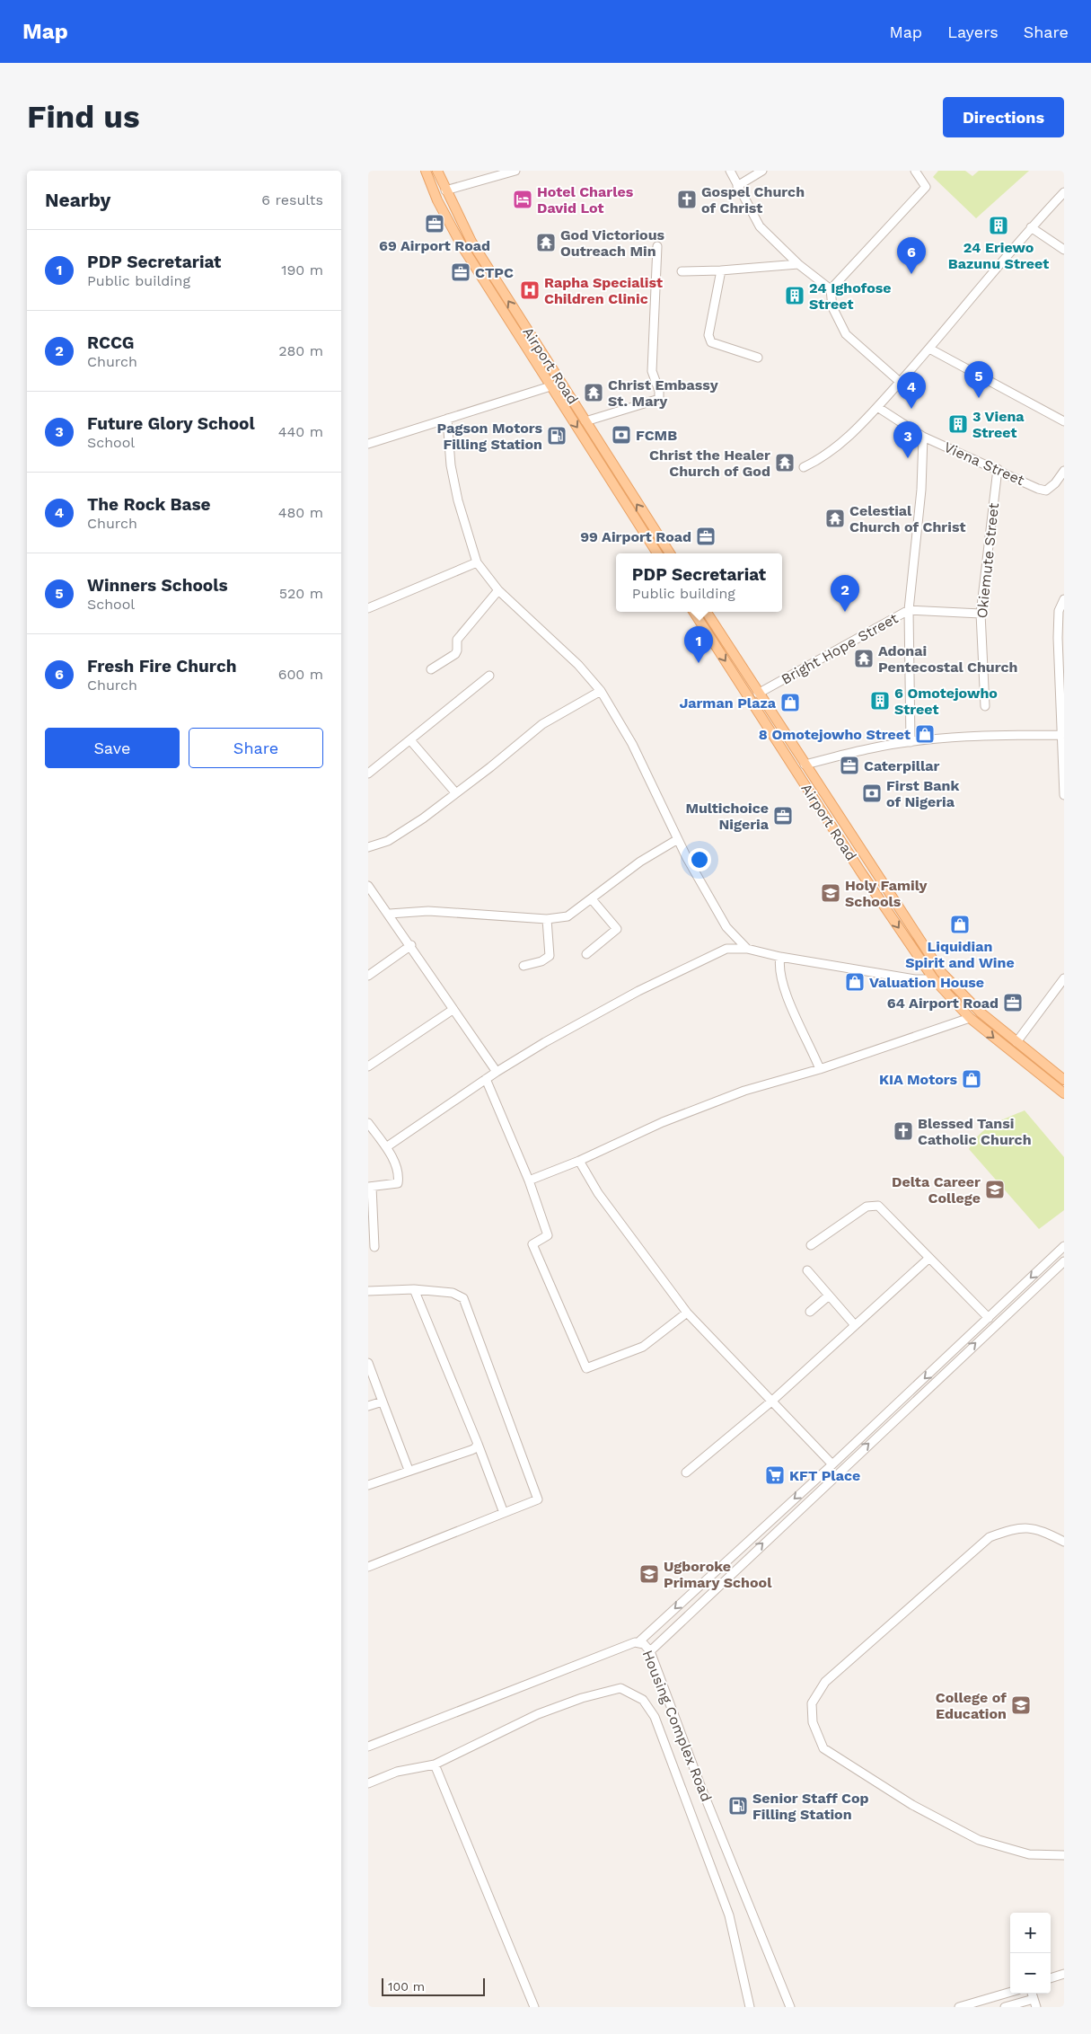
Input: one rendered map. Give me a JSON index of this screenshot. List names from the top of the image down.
{
  "streets": {
    "main road": ["Airport Road"],
    "street": [
      "Viena Street",
      "Okiemute Street",
      "Bright Hope Street",
      "Housing Complex Road"
    ]
  },
  "crossings": [
    ["Airport Road", "Bright Hope Street"],
    ["Viena Street", "Okiemute Street"],
    ["Viena Street", "Bright Hope Street"]
  ],
  "places": {
    "hotel": ["Hotel Charles David Lot"],
    "church": ["Gospel Church of Christ", "Blessed Tansi Catholic Church"],
    "office": [
      "69 Airport Road",
      "CTPC",
      "99 Airport Road",
      "Caterpillar",
      "Multichoice Nigeria",
      "64 Airport Road"
    ],
    "building": [
      "24 Eriewo Bazunu Street",
      "24 Ighofose Street",
      "3 Viena Street",
      "6 Omotejowho Street"
    ],
    "temple": [
      "God Victorious Outreach Min",
      "Christ Embassy St. Mary",
      "Christ the Healer Church of God",
      "Celestial Church of Christ",
      "Adonai Pentecostal Church"
    ],
    "hospital": ["Rapha Specialist Children Clinic"],
    "bank": ["FCMB", "First Bank of Nigeria"],
    "fuel station": ["Pagson Motors Filling Station", "Senior Staff Cop Filling Station"],
    "shop": [
      "Jarman Plaza",
      "8 Omotejowho Street",
      "Liquidian Spirit and Wine",
      "Valuation House",
      "KIA Motors"
    ],
    "school or university": [
      "Holy Family Schools",
      "Delta Career College",
      "Ugboroke Primary School",
      "College of Education"
    ],
    "supermarket": ["KFT Place"]
  },
  "scale_bar": "100 m",
  "page": {
    "header": "Map",
    "nav": ["Map", "Layers", "Share"],
    "buttons": [
      "Directions",
      ["Save", "Share"]
    ],
    "title": "Find us",
    "heading": ["Nearby", "6 results"],
    "list": [
      {
        "mark": "1",
        "name": "PDP Secretariat",
        "note": "Public building",
        "value": "190 m"
      },
      {
        "mark": "2",
        "name": "RCCG",
        "note": "Church",
        "value": "280 m"
      },
      {
        "mark": "3",
        "name": "Future Glory School",
        "note": "School",
        "value": "440 m"
      },
      {
        "mark": "4",
        "name": "The Rock Base",
        "note": "Church",
        "value": "480 m"
      },
      {
        "mark": "5",
        "name": "Winners Schools",
        "note": "School",
        "value": "520 m"
      },
      {
        "mark": "6",
        "name": "Fresh Fire Church",
        "note": "Church",
        "value": "600 m"
      }
    ],
    "pins": [
      "6",
      "5",
      "4",
      "3",
      "2",
      "1"
    ],
    "popup": ["PDP Secretariat", "Public building"],
    "map_buttons": ["+", "−"],
    "scale": "100 m"
  }
}
